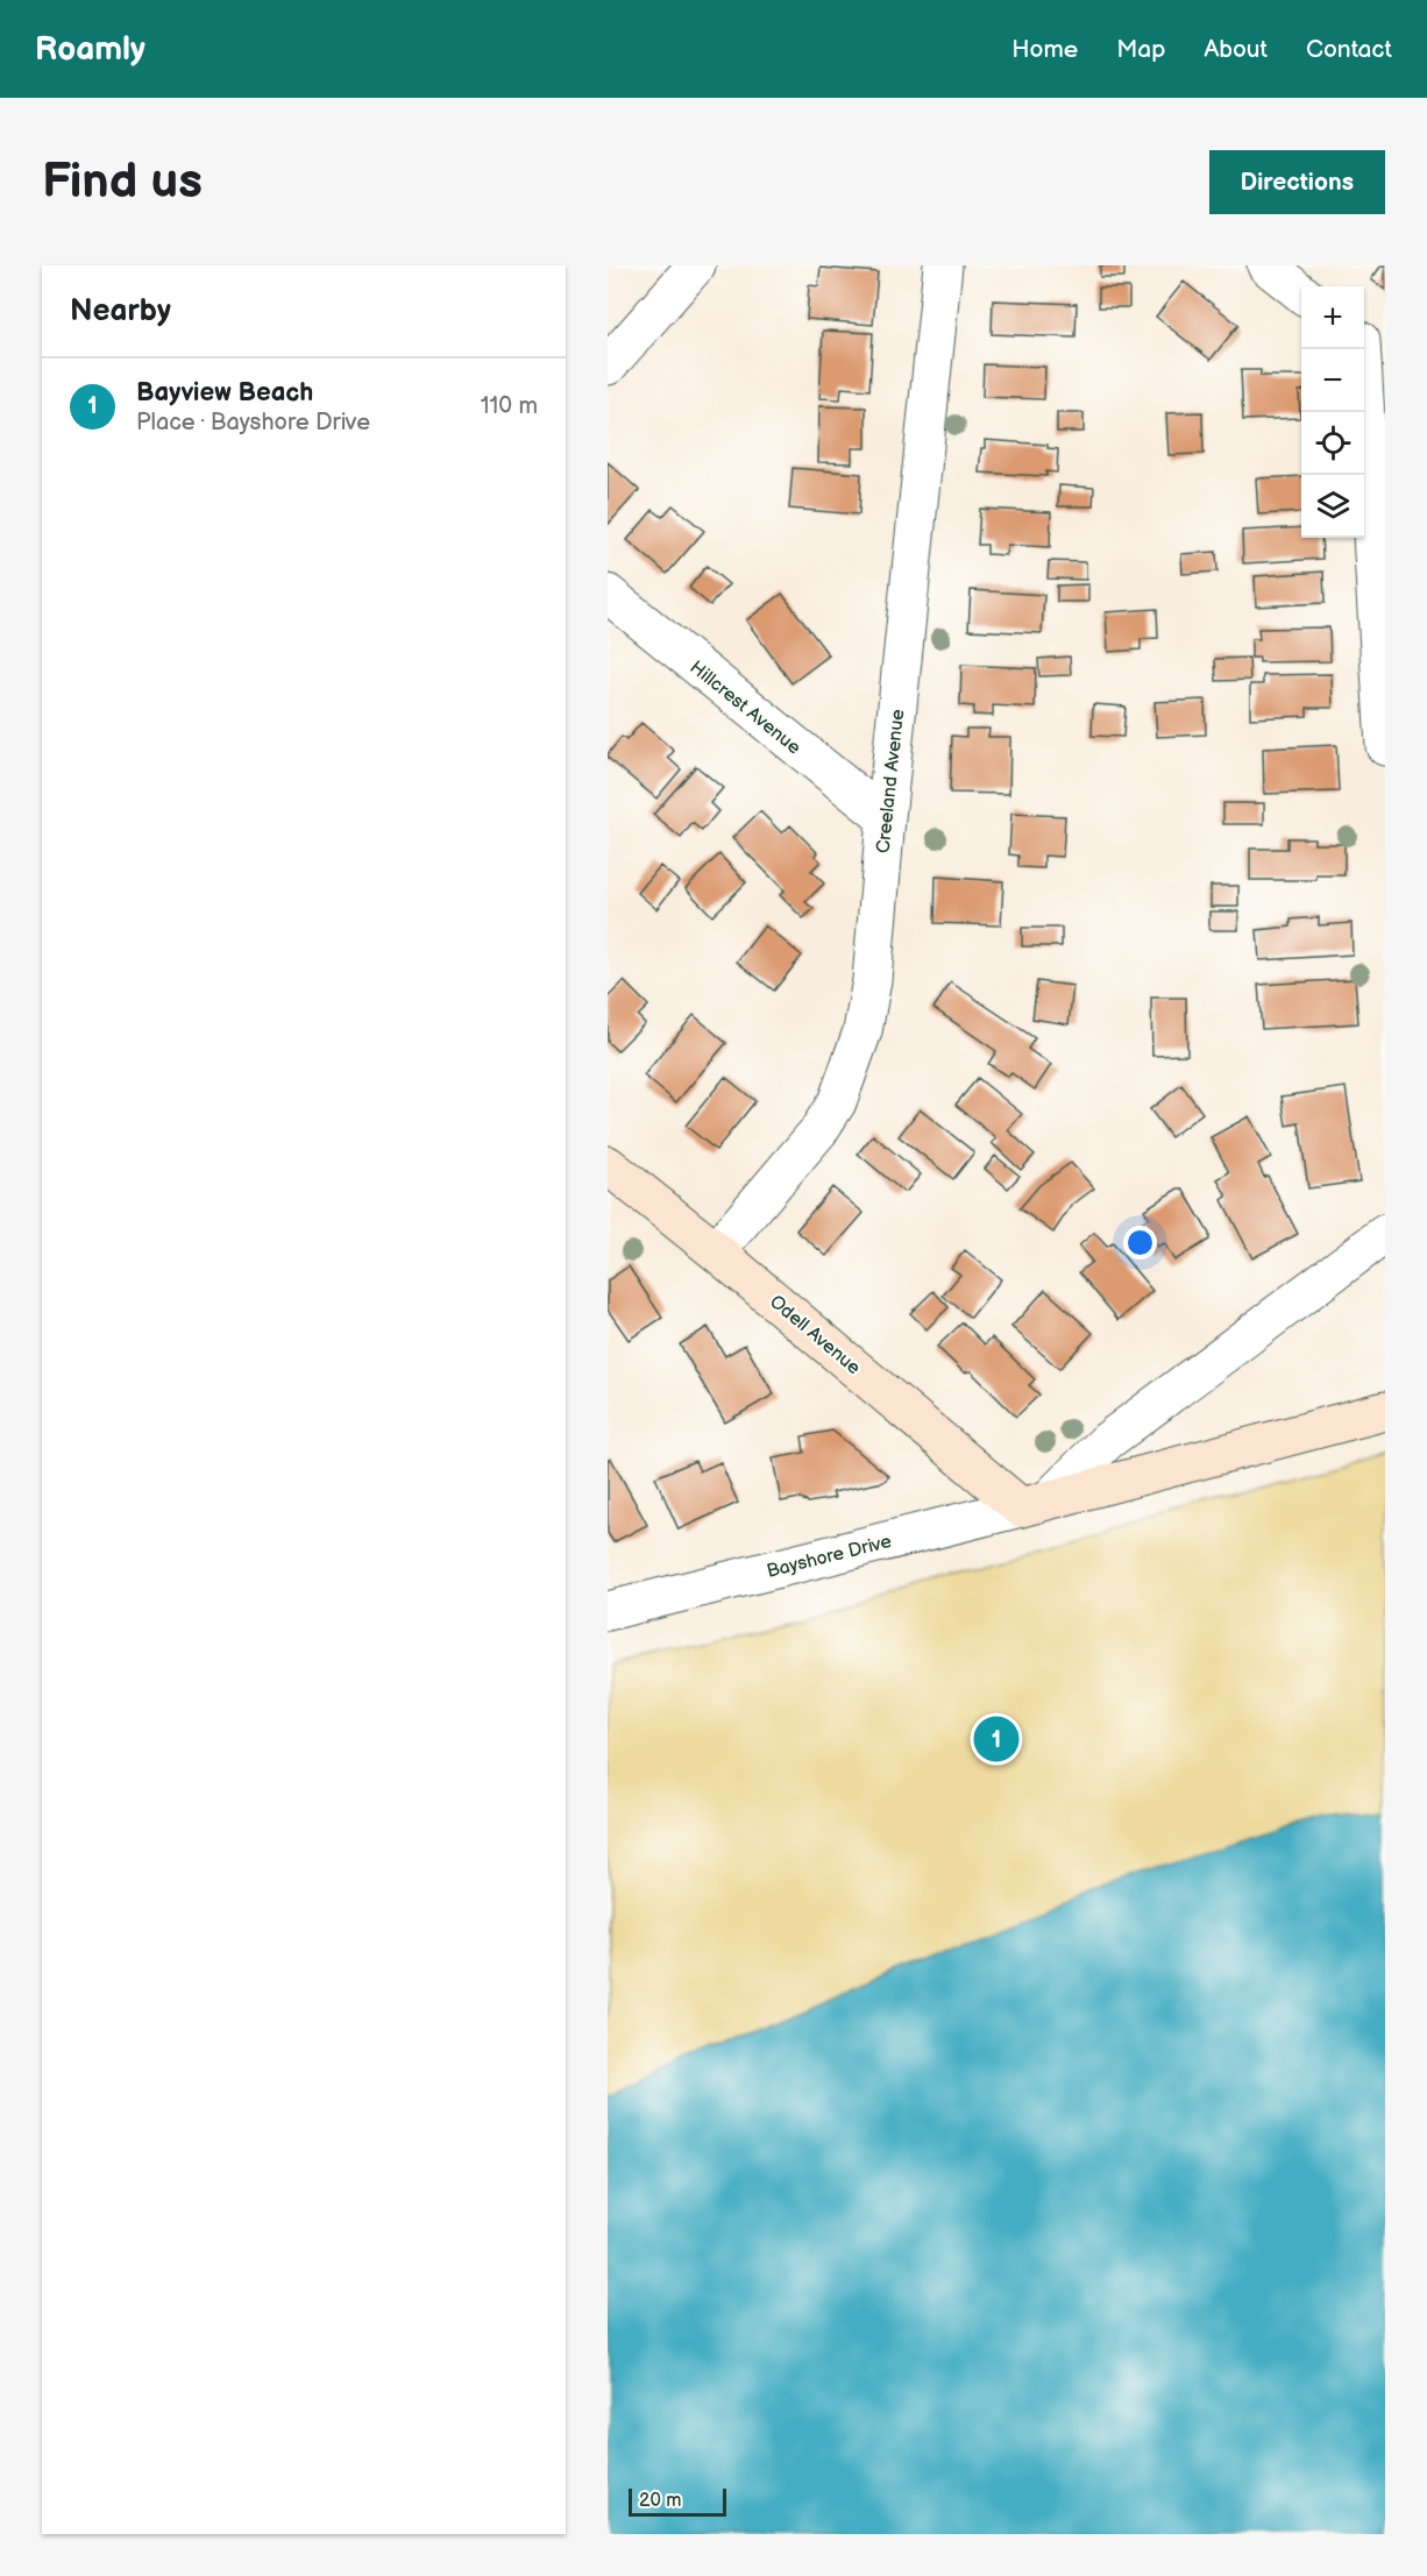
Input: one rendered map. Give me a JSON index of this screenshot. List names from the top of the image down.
{
  "streets": {
    "main road": ["Odell Avenue", "Bayshore Drive"],
    "street": ["Hillcrest Avenue", "Creeland Avenue"]
  },
  "crossings": [
    ["Hillcrest Avenue", "Creeland Avenue"],
    ["Creeland Avenue", "Odell Avenue"],
    ["Odell Avenue", "Bayshore Drive"]
  ],
  "scale_bar": "20 m",
  "page": {
    "header": "Roamly",
    "nav": [
      "Home",
      "Map",
      "About",
      "Contact"
    ],
    "buttons": "Directions",
    "title": "Find us",
    "heading": "Nearby",
    "map_buttons": ["+", "−"],
    "list": [
      {
        "mark": "1",
        "name": "Bayview Beach",
        "note": "Place · Bayshore Drive",
        "value": "110 m"
      }
    ],
    "pins": "1",
    "scale": "20 m"
  }
}
